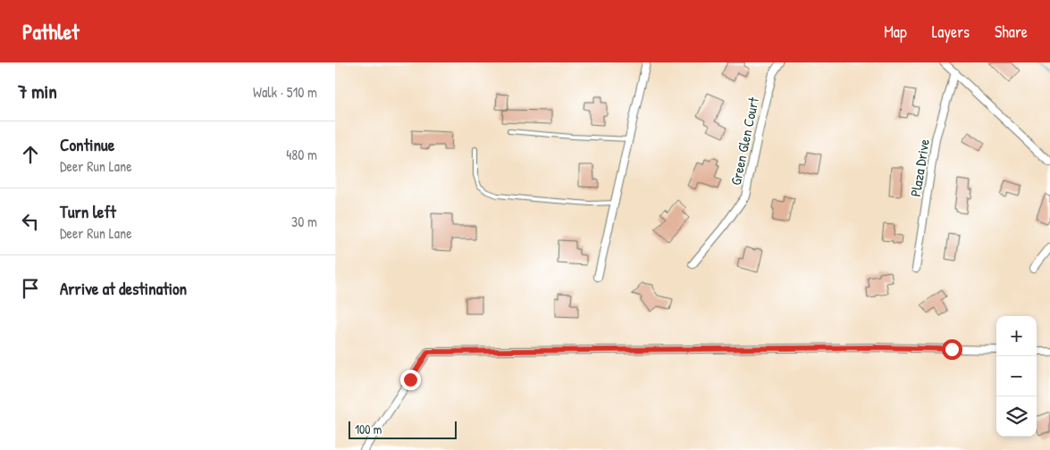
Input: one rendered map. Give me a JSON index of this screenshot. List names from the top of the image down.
{
  "streets": {
    "street": ["Green Glen Court", "Plaza Drive"]
  },
  "scale_bar": "100 m",
  "page": {
    "header": "Pathlet",
    "nav": ["Map", "Layers", "Share"],
    "heading": ["7 min", "Walk · 510 m"],
    "list": [
      ["Continue", "Deer Run Lane", "480 m"],
      ["Turn left", "Deer Run Lane", "30 m"],
      "Arrive at destination"
    ],
    "map_buttons": ["+", "−"],
    "scale": "100 m"
  }
}
